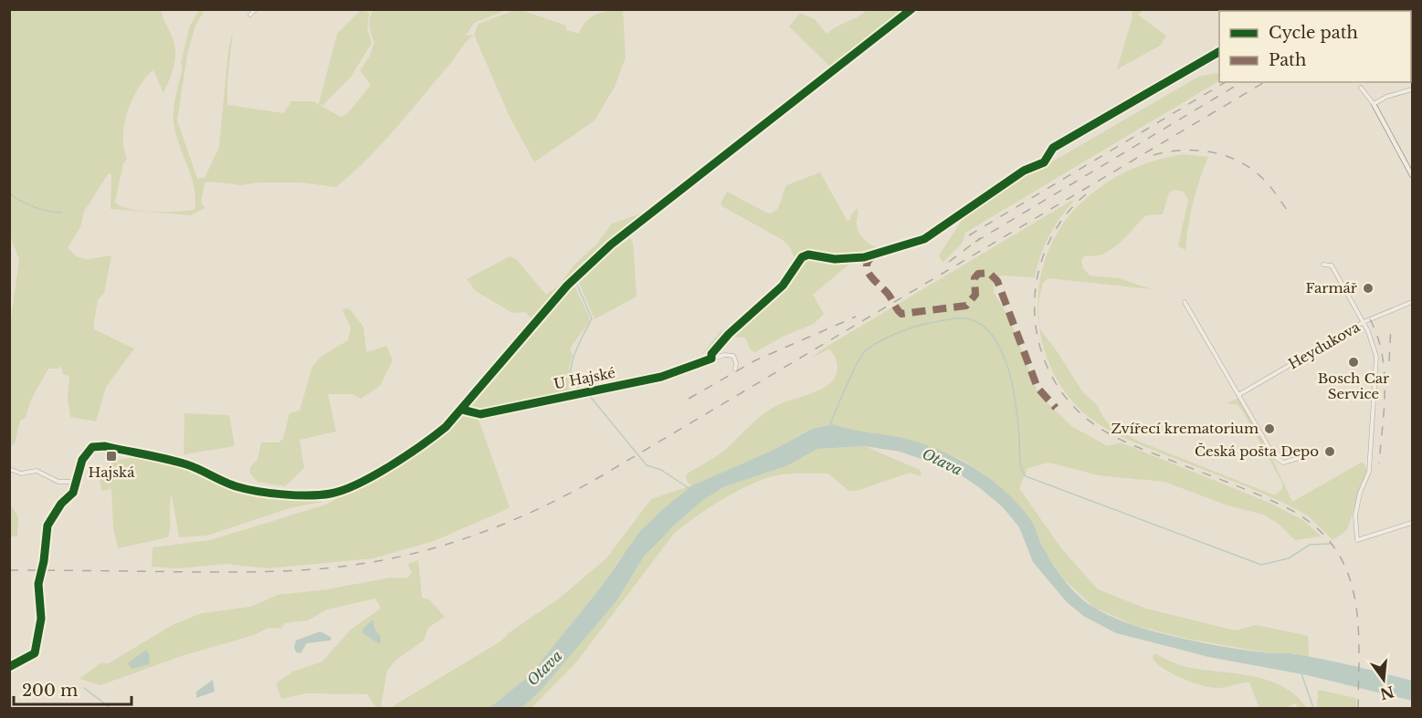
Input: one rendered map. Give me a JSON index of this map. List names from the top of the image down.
{
  "streets": {
    "street": ["Heydukova", "U Hajské"]
  },
  "water": ["Otava"],
  "places": {
    "other": [
      "Farmář",
      "Bosch Car Service",
      "Zvířecí krematorium",
      "Česká pošta Depo"
    ],
    "transit": ["Hajská"]
  },
  "legend": ["Cycle path", "Path"],
  "scale_bar": "200 m",
  "north": "bottom"
}
